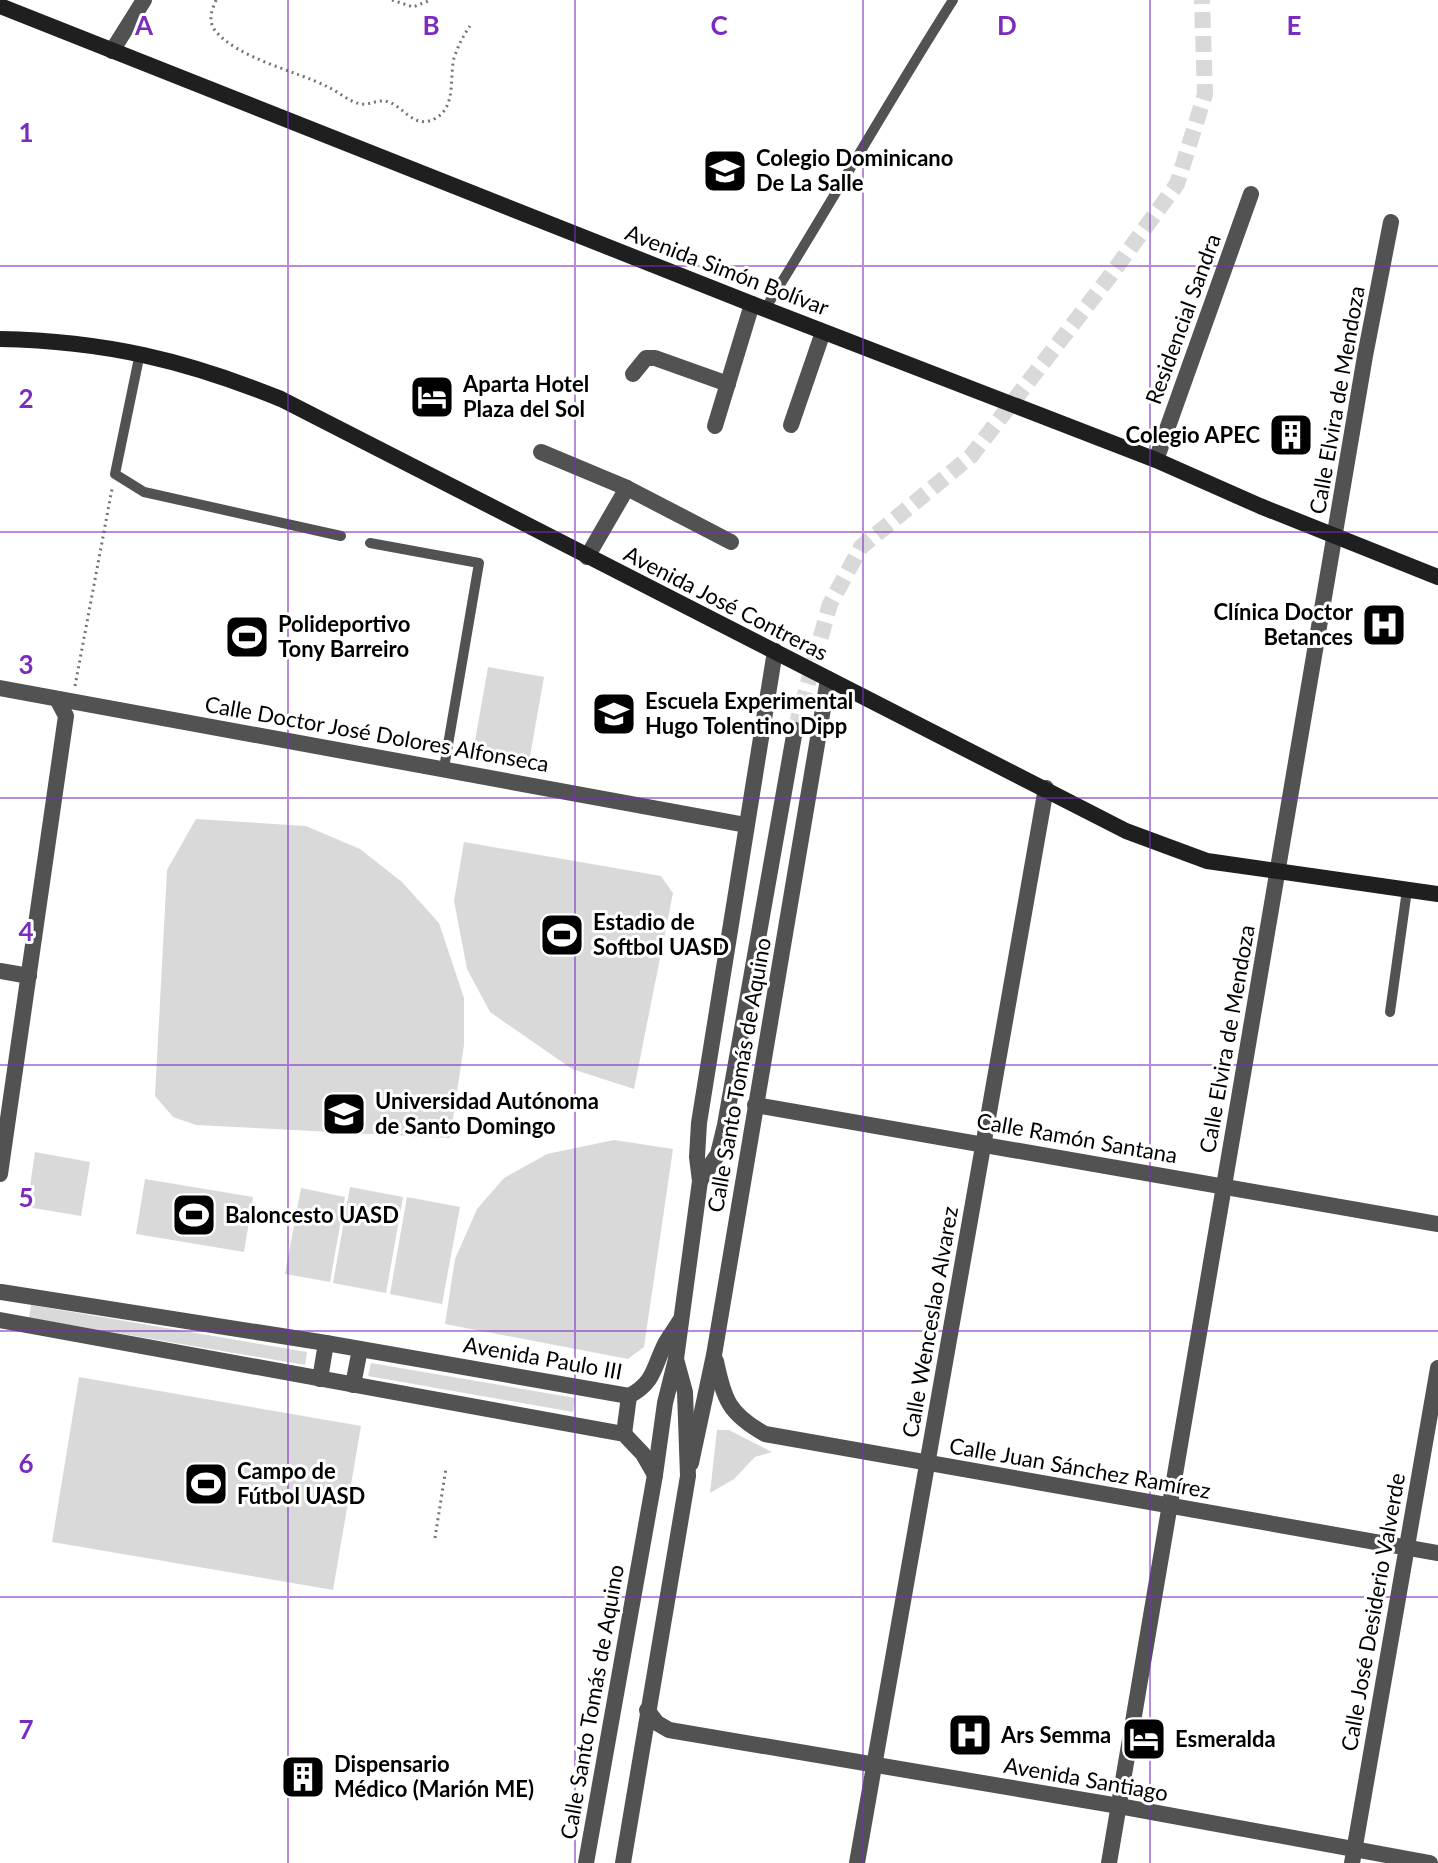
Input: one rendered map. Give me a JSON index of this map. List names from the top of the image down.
{
  "streets": {
    "main road": ["Avenida Simón Bolívar", "Avenida José Contreras"],
    "street": [
      "Residencial Sandra",
      "Calle Elvira de Mendoza",
      "Calle Doctor José Dolores Alfonseca",
      "Calle Santo Tomás de Aquino",
      "Calle Ramón Santana",
      "Calle Wenceslao Alvarez",
      "Avenida Paulo III",
      "Calle Juan Sánchez Ramírez",
      "Calle José Desiderio Valverde",
      "Avenida Santiago"
    ]
  },
  "crossings": [
    ["Avenida Simón Bolívar", "Residencial Sandra"],
    ["Avenida Simón Bolívar", "Calle Elvira de Mendoza"],
    ["Calle Elvira de Mendoza", "Avenida José Contreras"],
    ["Calle Elvira de Mendoza", "Calle Ramón Santana"],
    ["Calle Elvira de Mendoza", "Calle Juan Sánchez Ramírez"],
    ["Calle Elvira de Mendoza", "Avenida Santiago"],
    ["Avenida José Contreras", "Calle Santo Tomás de Aquino"],
    ["Avenida José Contreras", "Calle Wenceslao Alvarez"],
    ["Calle Doctor José Dolores Alfonseca", "Calle Santo Tomás de Aquino"],
    ["Calle Santo Tomás de Aquino", "Calle Ramón Santana"],
    ["Calle Santo Tomás de Aquino", "Avenida Paulo III"],
    ["Calle Santo Tomás de Aquino", "Calle Juan Sánchez Ramírez"],
    ["Calle Santo Tomás de Aquino", "Avenida Santiago"],
    ["Calle Ramón Santana", "Calle Wenceslao Alvarez"],
    ["Calle Wenceslao Alvarez", "Calle Juan Sánchez Ramírez"],
    ["Calle Wenceslao Alvarez", "Avenida Santiago"],
    ["Calle Juan Sánchez Ramírez", "Calle José Desiderio Valverde"],
    ["Calle José Desiderio Valverde", "Avenida Santiago"]
  ],
  "places": {
    "school or university": ["Colegio Dominicano De La Salle", "Escuela Experimental Hugo Tolentino Dipp", "Universidad Autónoma de Santo Domingo"],
    "hotel": ["Aparta Hotel Plaza del Sol", "Esmeralda"],
    "building": ["Colegio APEC", "Dispensario Médico (Marión ME)"],
    "hospital": ["Clínica Doctor Betances", "Ars Semma"],
    "sports": [
      "Polideportivo Tony Barreiro",
      "Estadio de Softbol UASD",
      "Baloncesto UASD",
      "Campo de Fútbol UASD"
    ]
  },
  "grid": {
    "columns": [
      "A",
      "B",
      "C",
      "D",
      "E"
    ],
    "rows": [
      "1",
      "2",
      "3",
      "4",
      "5",
      "6",
      "7"
    ]
  }
}
